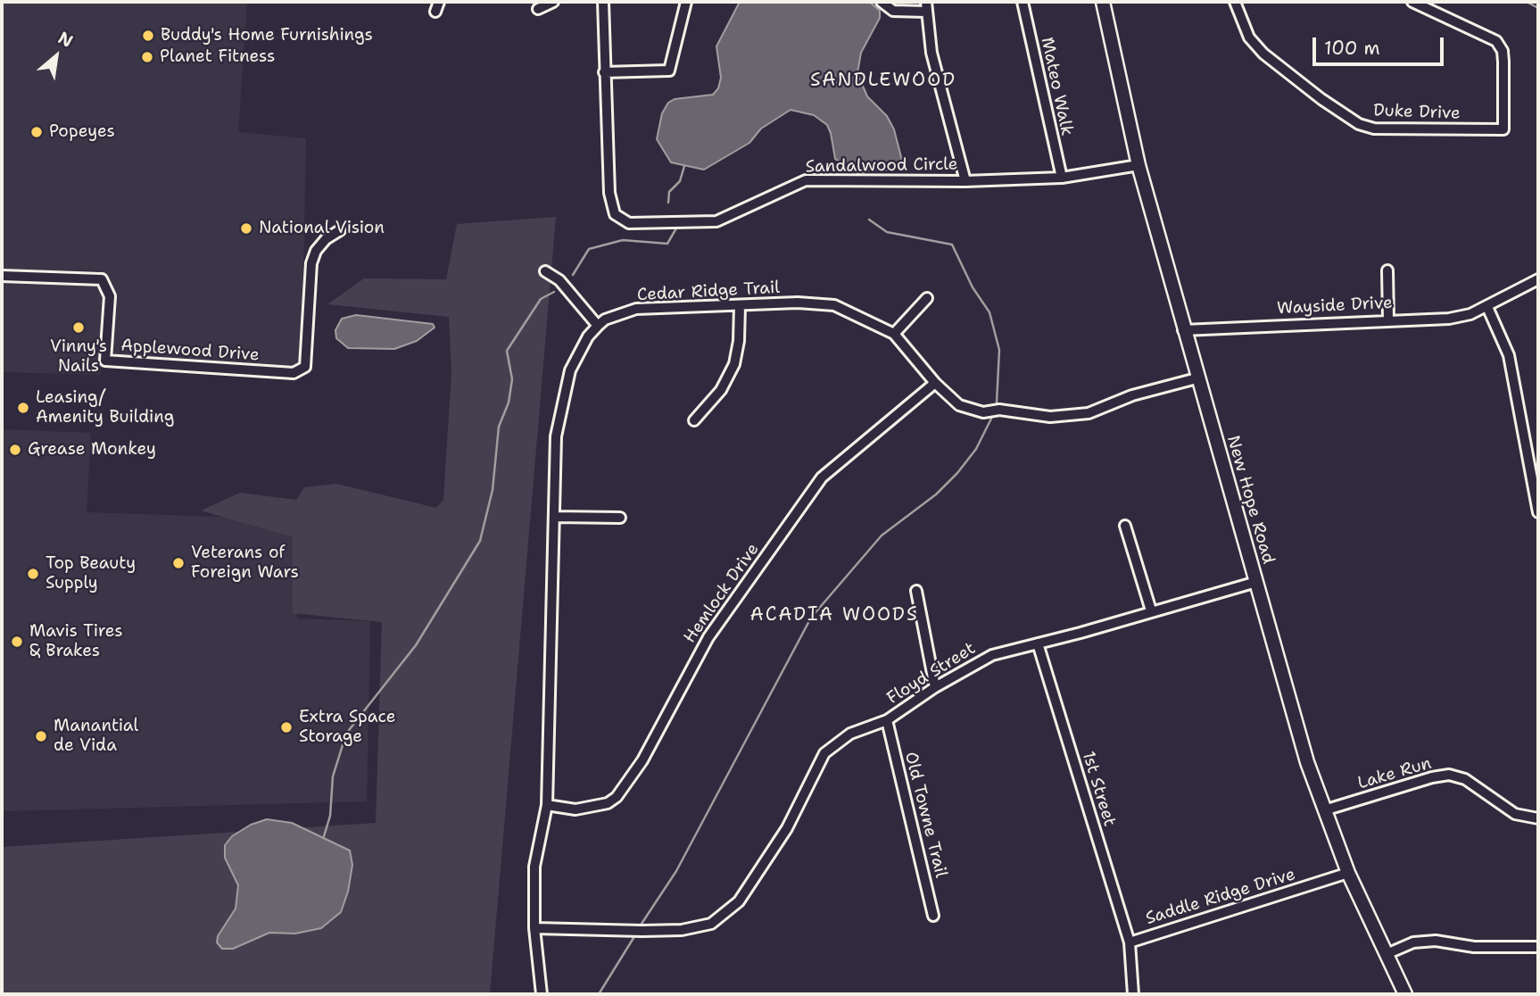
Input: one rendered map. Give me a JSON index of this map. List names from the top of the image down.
{
  "streets": {
    "street": [
      "Mateo Walk",
      "Duke Drive",
      "Sandalwood Circle",
      "Cedar Ridge Trail",
      "Wayside Drive",
      "Applewood Drive",
      "New Hope Road",
      "Hemlock Drive",
      "Floyd Street",
      "Lake Run",
      "1st Street",
      "Old Towne Trail",
      "Saddle Ridge Drive"
    ]
  },
  "crossings": [
    ["Mateo Walk", "Sandalwood Circle"],
    ["Sandalwood Circle", "New Hope Road"],
    ["Cedar Ridge Trail", "New Hope Road"],
    ["Cedar Ridge Trail", "Hemlock Drive"],
    ["Cedar Ridge Trail", "Floyd Street"],
    ["Wayside Drive", "New Hope Road"],
    ["New Hope Road", "Floyd Street"],
    ["New Hope Road", "Lake Run"],
    ["New Hope Road", "Saddle Ridge Drive"],
    ["Floyd Street", "1st Street"],
    ["Floyd Street", "Old Towne Trail"],
    ["1st Street", "Saddle Ridge Drive"]
  ],
  "districts": ["SANDLEWOOD", "ACADIA WOODS"],
  "places": [
    "Buddy's Home Furnishings",
    "Planet Fitness",
    "Popeyes",
    "National Vision",
    "Vinny's Nails",
    "Leasing/ Amenity Building",
    "Grease Monkey",
    "Veterans of Foreign Wars",
    "Top Beauty Supply",
    "Mavis Tires & Brakes",
    "Extra Space Storage",
    "Manantial de Vida"
  ],
  "scale_bar": "100 m",
  "north": "top right"
}
